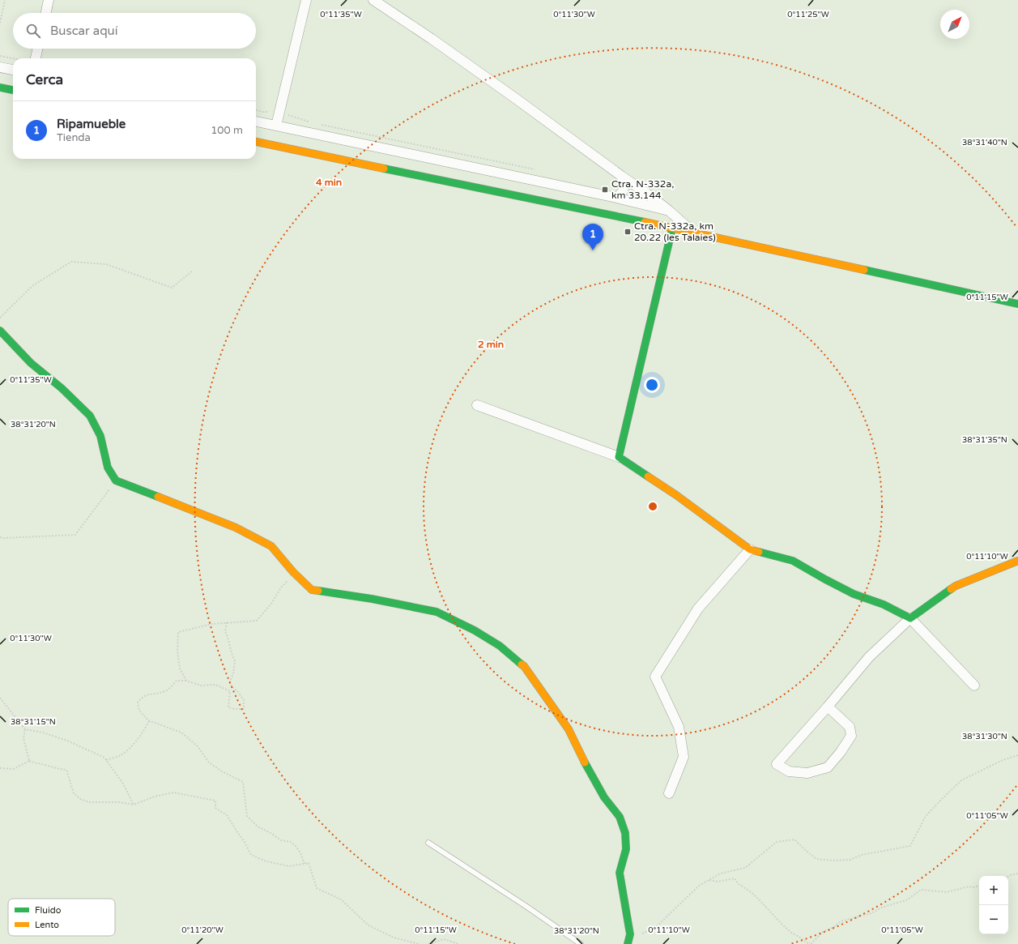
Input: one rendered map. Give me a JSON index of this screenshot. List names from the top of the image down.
{
  "places": {
    "transit": ["Ctra. N-332a, km 33.144", "Ctra. N-332a, km 20.22 (les Talaies)"]
  },
  "legend": ["Fluido", "Lento"],
  "north": "top right",
  "page": {
    "search": "Buscar aquí",
    "heading": "Cerca",
    "list": [
      {
        "mark": "1",
        "name": "Ripamueble",
        "note": "Tienda",
        "value": "100 m"
      }
    ],
    "pins": "1",
    "map_buttons": ["+", "−"]
  },
  "coordinates": [
    "0°11'30\"W",
    "0°11'35\"W",
    "0°11'25\"W",
    "38°31'40\"N",
    "0°11'15\"W",
    "38°31'20\"N",
    "38°31'35\"N",
    "0°11'10\"W",
    "38°31'15\"N",
    "38°31'30\"N",
    "0°11'05\"W",
    "0°11'20\"W"
  ],
  "rings": ["4 min", "2 min"]
}
